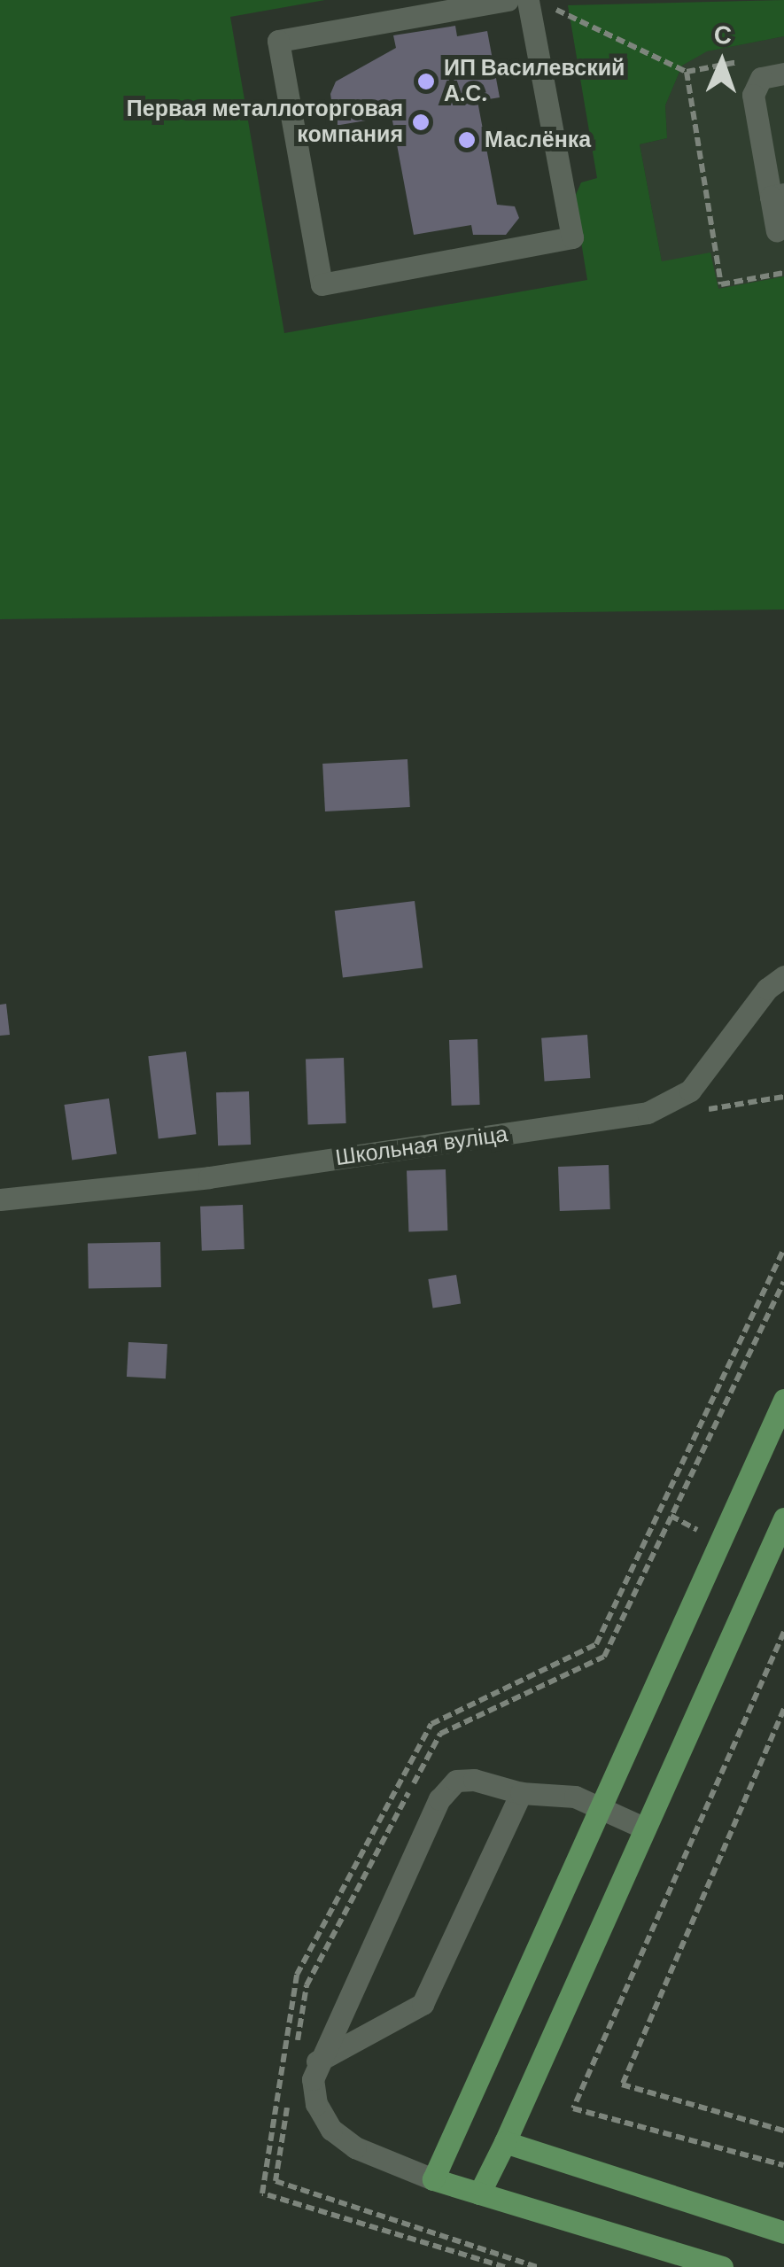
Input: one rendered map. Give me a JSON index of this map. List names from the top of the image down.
{
  "streets": {
    "street": ["Школьная вуліца"]
  },
  "places": ["ИП Василевский А.С.", "Первая металлоторговая компания", "Маслёнка"],
  "north": "top"
}
